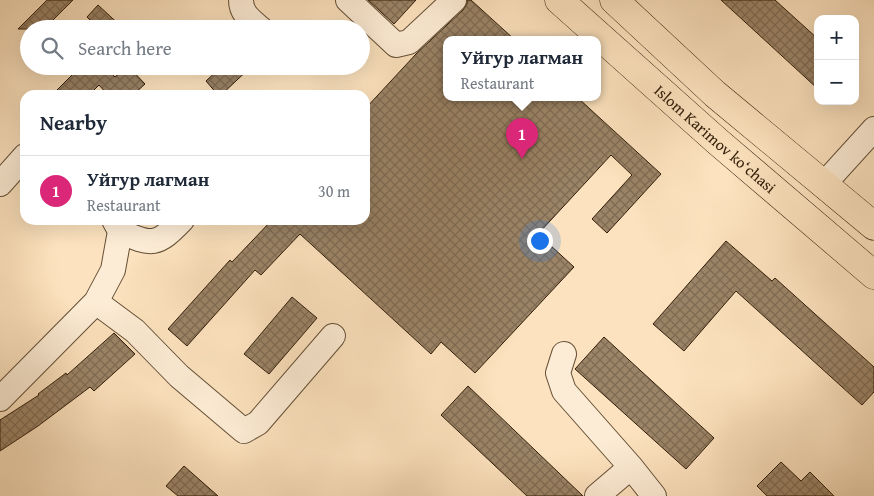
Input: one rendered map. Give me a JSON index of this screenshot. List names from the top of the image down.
{
  "streets": {
    "main road": ["Islom Karimov ko‘chasi"]
  },
  "page": {
    "map_buttons": ["+", "−"],
    "search": "Search here",
    "popup": ["Уйгур лагман", "Restaurant"],
    "heading": "Nearby",
    "pins": "1",
    "list": [
      {
        "mark": "1",
        "name": "Уйгур лагман",
        "note": "Restaurant",
        "value": "30 m"
      }
    ]
  }
}
